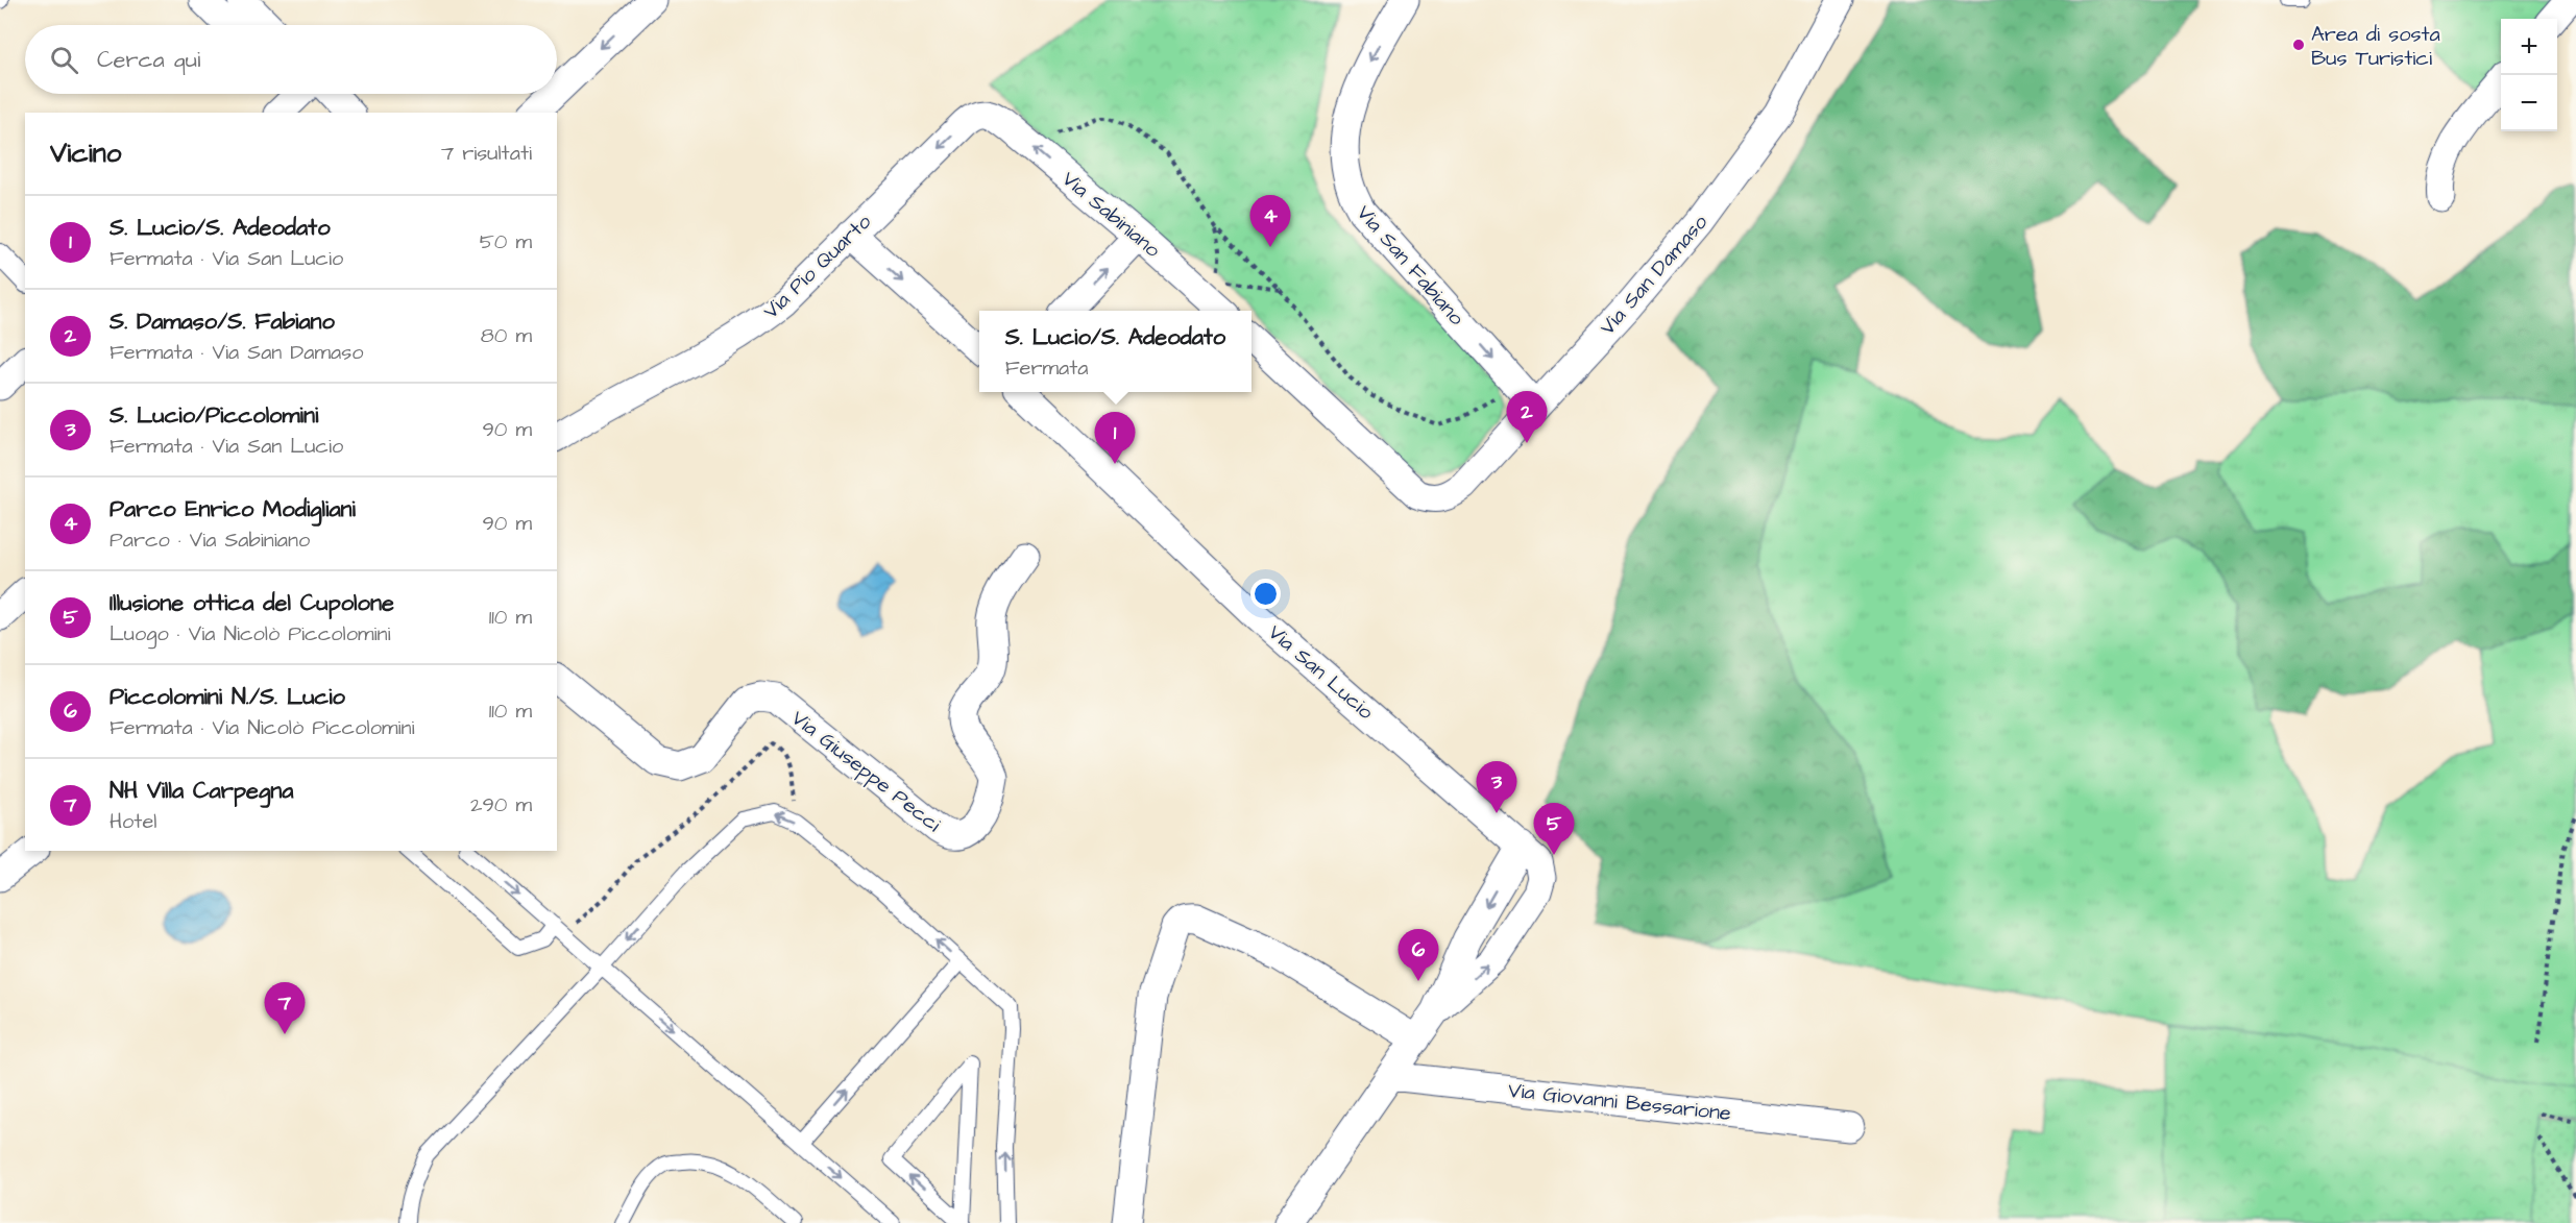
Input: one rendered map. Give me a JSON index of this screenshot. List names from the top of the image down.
{
  "streets": {
    "street": [
      "Via Sabiniano",
      "Via San Fabiano",
      "Via Pio Quarto",
      "Via San Damaso",
      "Via San Lucio",
      "Via Giuseppe Pecci",
      "Via Giovanni Bessarione"
    ]
  },
  "crossings": [
    ["Via Sabiniano", "Via Pio Quarto"],
    ["Via San Fabiano", "Via San Damaso"]
  ],
  "one_way": ["Via San Fabiano"],
  "places": ["Area di sosta Bus Turistici"],
  "page": {
    "map_buttons": ["+", "−"],
    "search": "Cerca qui",
    "heading": ["Vicino", "7 risultati"],
    "list": [
      {
        "mark": "1",
        "name": "S. Lucio/S. Adeodato",
        "note": "Fermata · Via San Lucio",
        "value": "50 m"
      },
      {
        "mark": "2",
        "name": "S. Damaso/S. Fabiano",
        "note": "Fermata · Via San Damaso",
        "value": "80 m"
      },
      {
        "mark": "3",
        "name": "S. Lucio/Piccolomini",
        "note": "Fermata · Via San Lucio",
        "value": "90 m"
      },
      {
        "mark": "4",
        "name": "Parco Enrico Modigliani",
        "note": "Parco · Via Sabiniano",
        "value": "90 m"
      },
      {
        "mark": "5",
        "name": "Illusione ottica del Cupolone",
        "note": "Luogo · Via Nicolò Piccolomini",
        "value": "110 m"
      },
      {
        "mark": "6",
        "name": "Piccolomini N./S. Lucio",
        "note": "Fermata · Via Nicolò Piccolomini",
        "value": "110 m"
      },
      {
        "mark": "7",
        "name": "NH Villa Carpegna",
        "note": "Hotel",
        "value": "290 m"
      }
    ],
    "pins": [
      "4",
      "2",
      "1",
      "3",
      "5",
      "6",
      "7"
    ],
    "popup": ["S. Lucio/S. Adeodato", "Fermata"]
  }
}
